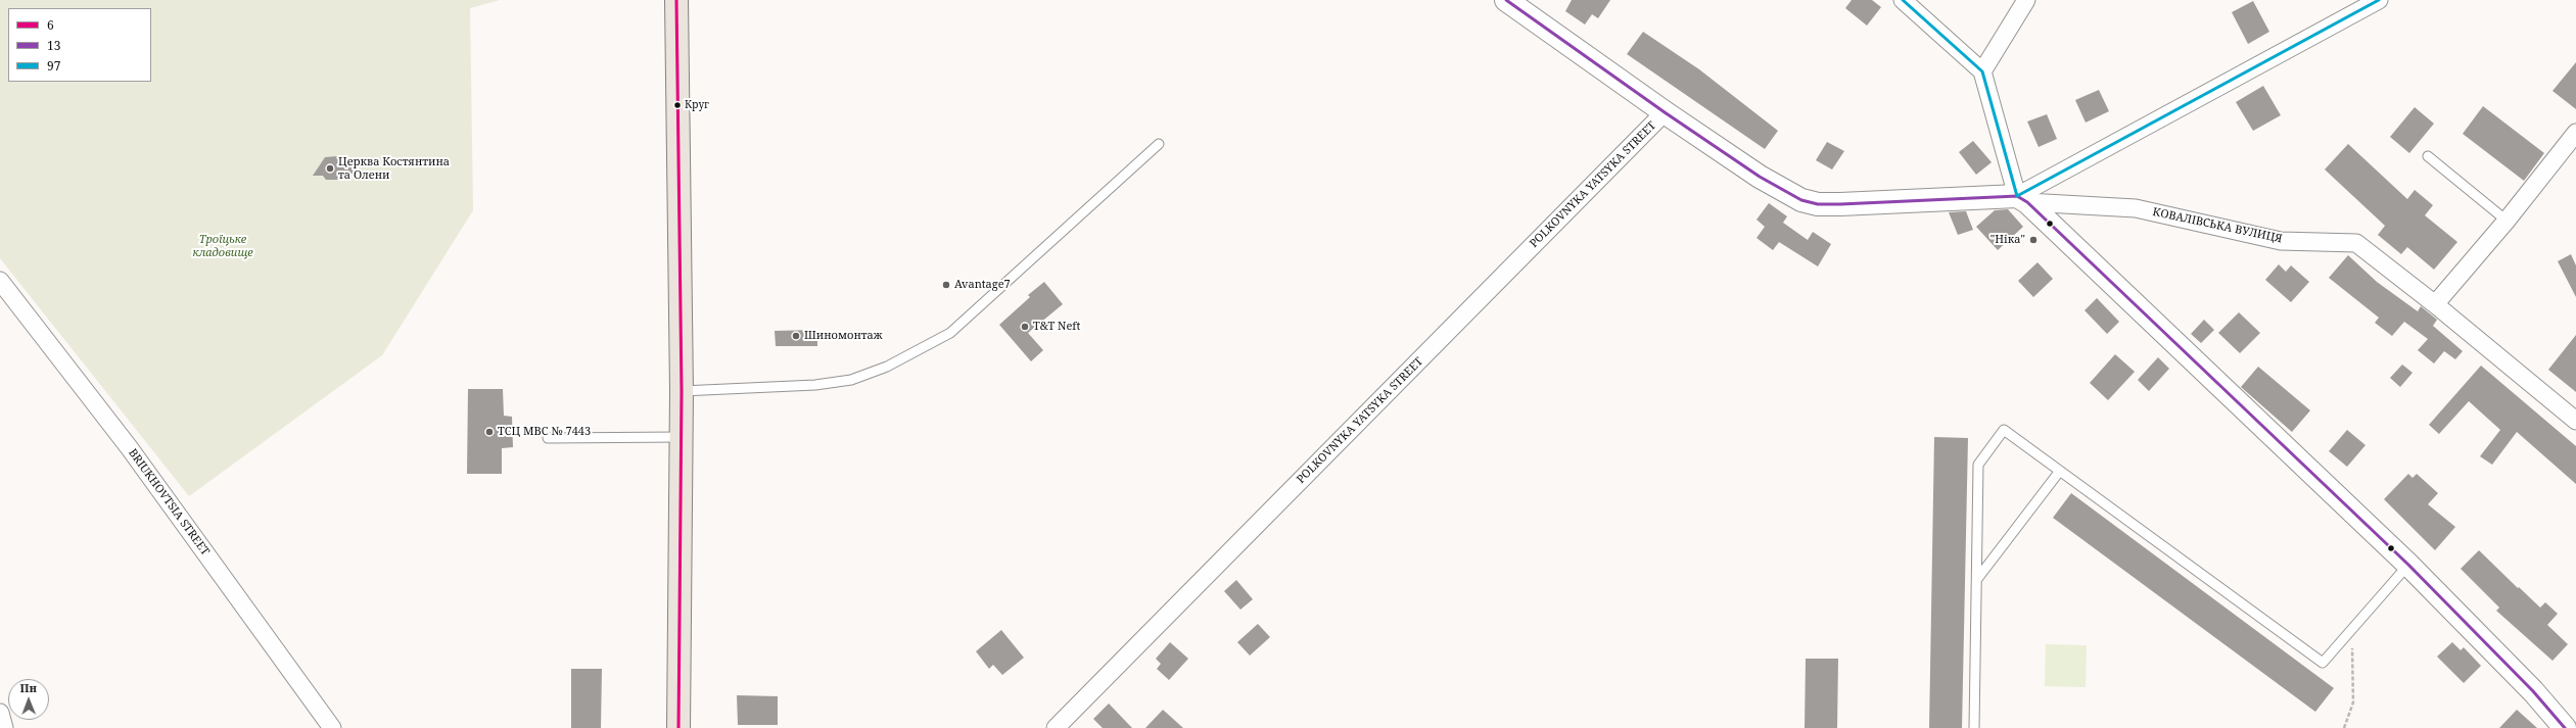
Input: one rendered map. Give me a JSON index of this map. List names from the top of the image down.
{
  "streets": {
    "street": ["POLKOVNYKA YATSYKA STREET", "КОВАЛІВСЬКА ВУЛИЦЯ", "BRIUKHOVTSIA STREET"]
  },
  "parks": ["Троїцьке кладовище"],
  "places": [
    "Круг",
    "Церква Костянтина та Олени",
    "\"Ніка\"",
    "Avantage7",
    "T&T Neft",
    "Шиномонтаж",
    "ТСЦ МВС № 7443"
  ],
  "lines": ["transit line 6", "transit line 13", "transit line 97"],
  "legend": ["6", "13", "97"],
  "north": "top"
}
